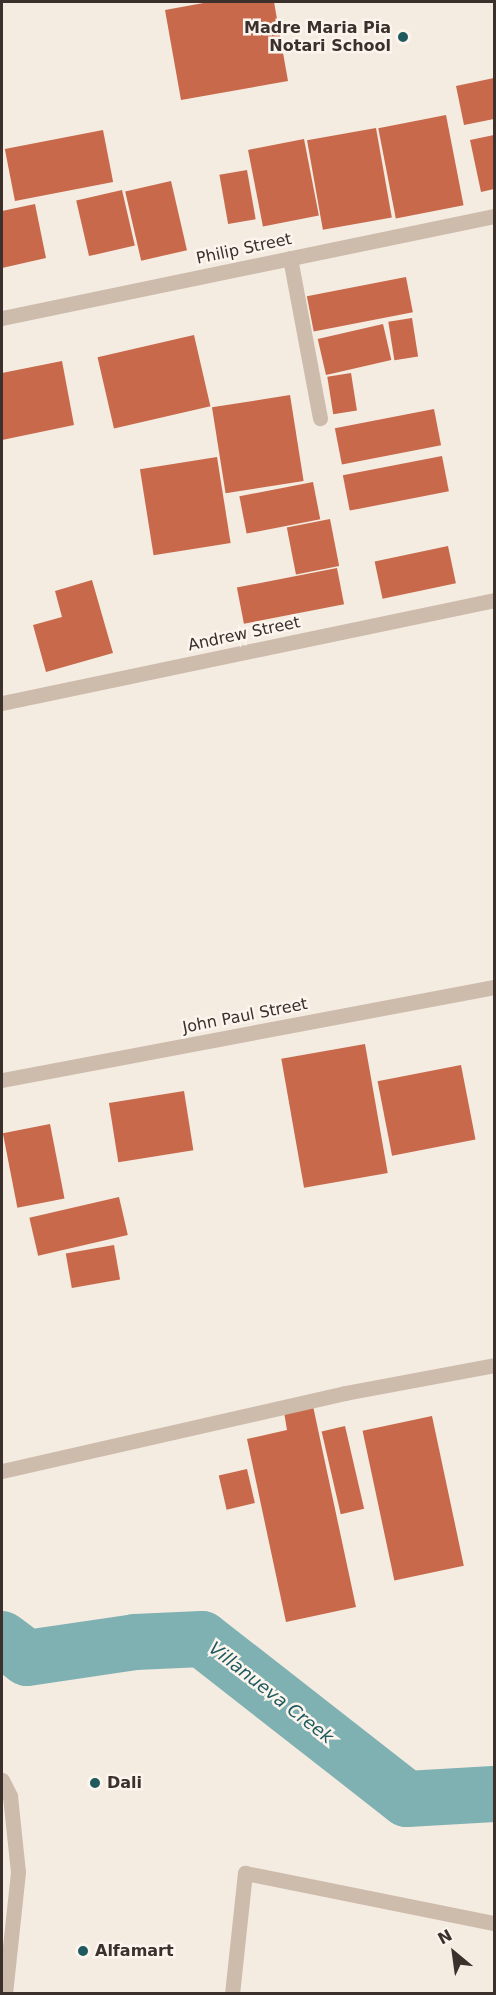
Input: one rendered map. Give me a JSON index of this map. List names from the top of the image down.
{
  "streets": {
    "street": ["Philip Street", "Andrew Street", "John Paul Street"]
  },
  "water": ["Villanueva Creek"],
  "places": ["Madre Maria Pia Notari School", "Dali", "Alfamart"],
  "north": "top left"
}
